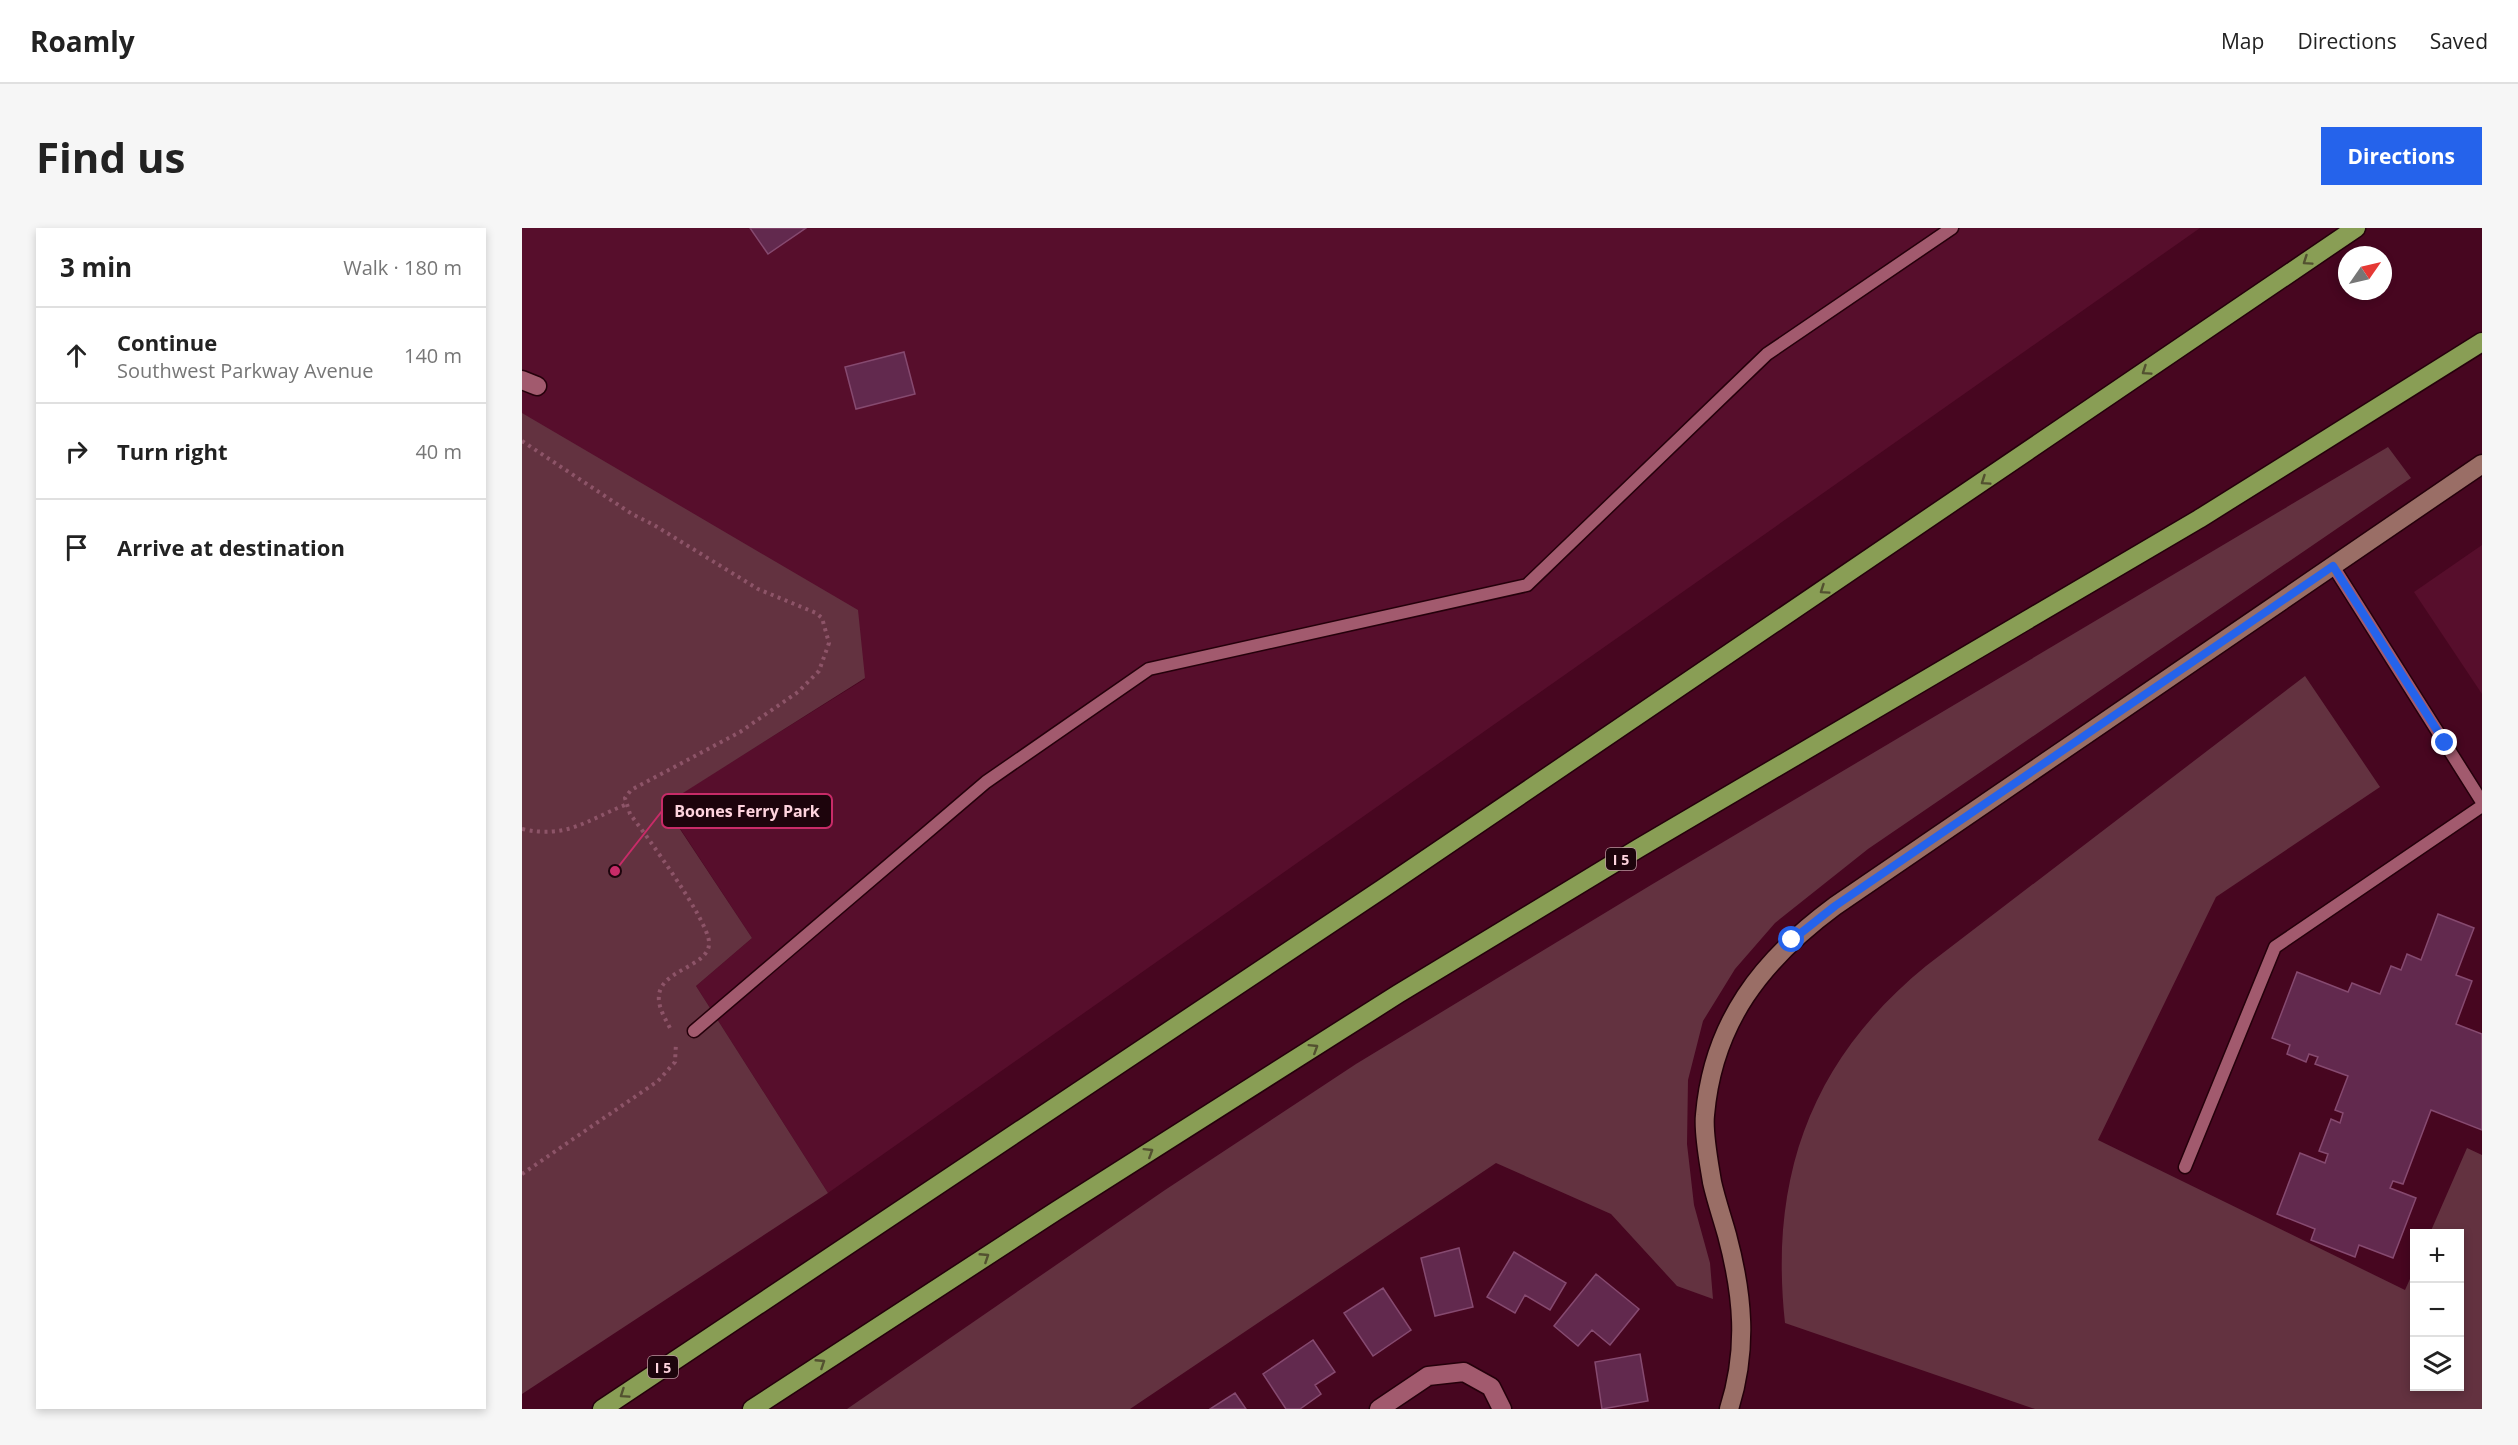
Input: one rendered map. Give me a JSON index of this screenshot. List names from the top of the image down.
{
  "streets": {
    "highway": ["I 5"]
  },
  "places": ["Boones Ferry Park"],
  "north": "top right",
  "page": {
    "header": "Roamly",
    "nav": ["Map", "Directions", "Saved"],
    "buttons": "Directions",
    "title": "Find us",
    "heading": ["3 min", "Walk · 180 m"],
    "list": [
      ["Continue", "Southwest Parkway Avenue", "140 m"],
      ["Turn right", "40 m"],
      "Arrive at destination"
    ],
    "map_buttons": ["+", "−"]
  }
}
